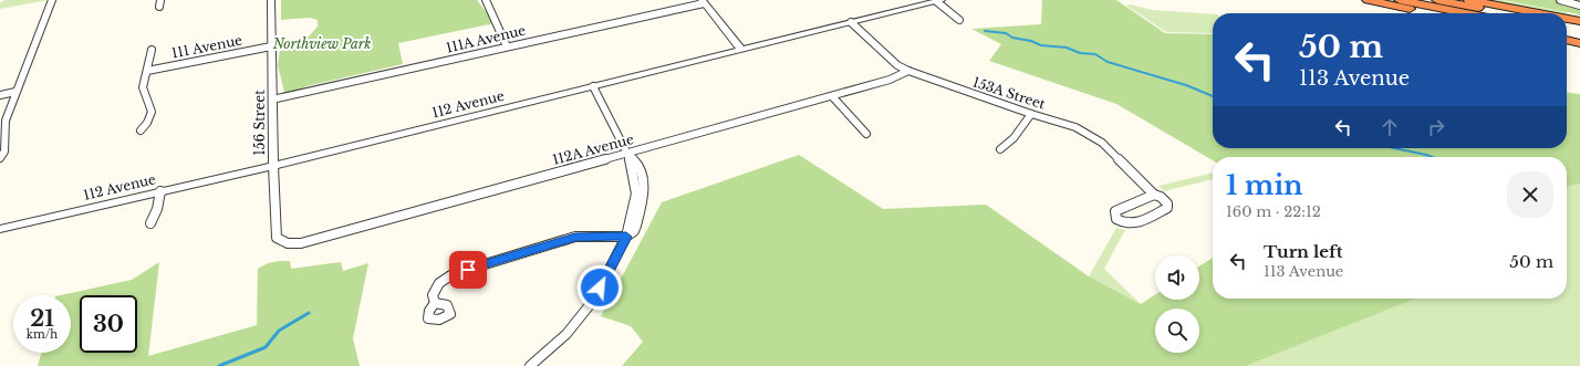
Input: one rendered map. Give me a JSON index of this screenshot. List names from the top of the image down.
{
  "streets": {
    "street": [
      "111A Avenue",
      "111 Avenue",
      "153A Street",
      "112 Avenue",
      "156 Street",
      "112A Avenue"
    ]
  },
  "crossings": [
    ["111A Avenue", "156 Street"],
    ["111 Avenue", "156 Street"],
    ["153A Street", "112 Avenue"],
    ["153A Street", "112A Avenue"],
    ["112 Avenue", "156 Street"],
    ["156 Street", "112A Avenue"]
  ],
  "parks": ["Northview Park"],
  "page": {
    "turn": ["50 m", "113 Avenue"],
    "heading": ["1 min", "160 m · 22:12"],
    "list": [
      {
        "name": "Turn left",
        "note": "113 Avenue",
        "value": "50 m"
      }
    ],
    "speed": "21 km/h",
    "limit": "30"
  }
}
